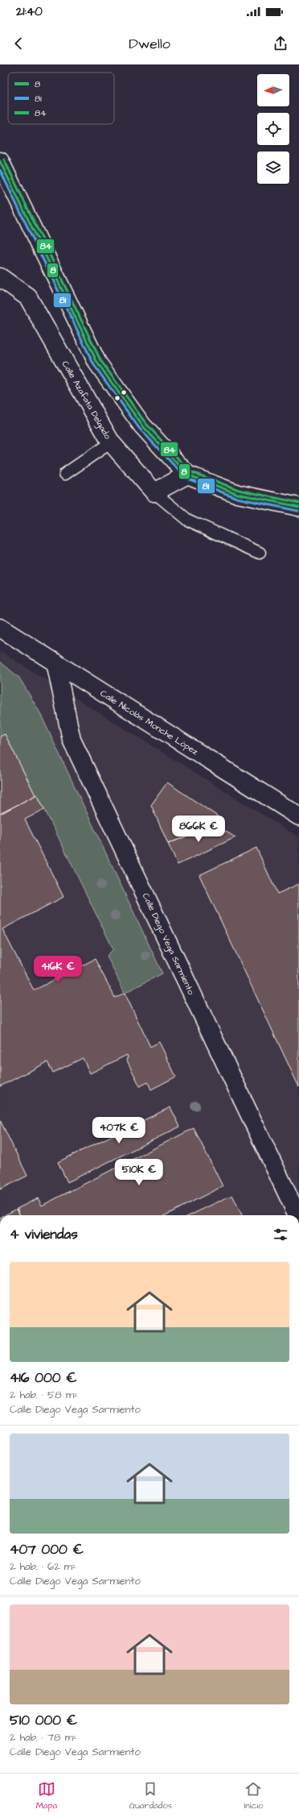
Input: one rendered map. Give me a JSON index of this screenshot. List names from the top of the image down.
{
  "streets": {
    "street": ["Calle Azafata Delgado", "Calle Nicolás Monche López", "Calle Diego Vega Sarmiento"]
  },
  "crossings": [
    ["Calle Nicolás Monche López", "Calle Diego Vega Sarmiento"]
  ],
  "lines": ["transit line 84", "transit line 8", "transit line 81"],
  "legend": ["8", "81", "84"],
  "north": "left",
  "page": {
    "status": "21:40",
    "header": "Dwello",
    "price": [
      "866K €",
      "416K €",
      "407K €",
      "510K €"
    ],
    "heading": "4 viviendas",
    "list": [
      {
        "name": "416 000 €",
        "note": "2 hab. · 58 m² · Calle Diego Vega Sarmiento"
      },
      {
        "name": "407 000 €",
        "note": "2 hab. · 62 m² · Calle Diego Vega Sarmiento"
      },
      {
        "name": "510 000 €",
        "note": "2 hab. · 78 m² · Calle Diego Vega Sarmiento"
      }
    ],
    "tabs": ["Mapa", "Guardados", "Inicio"]
  }
}
